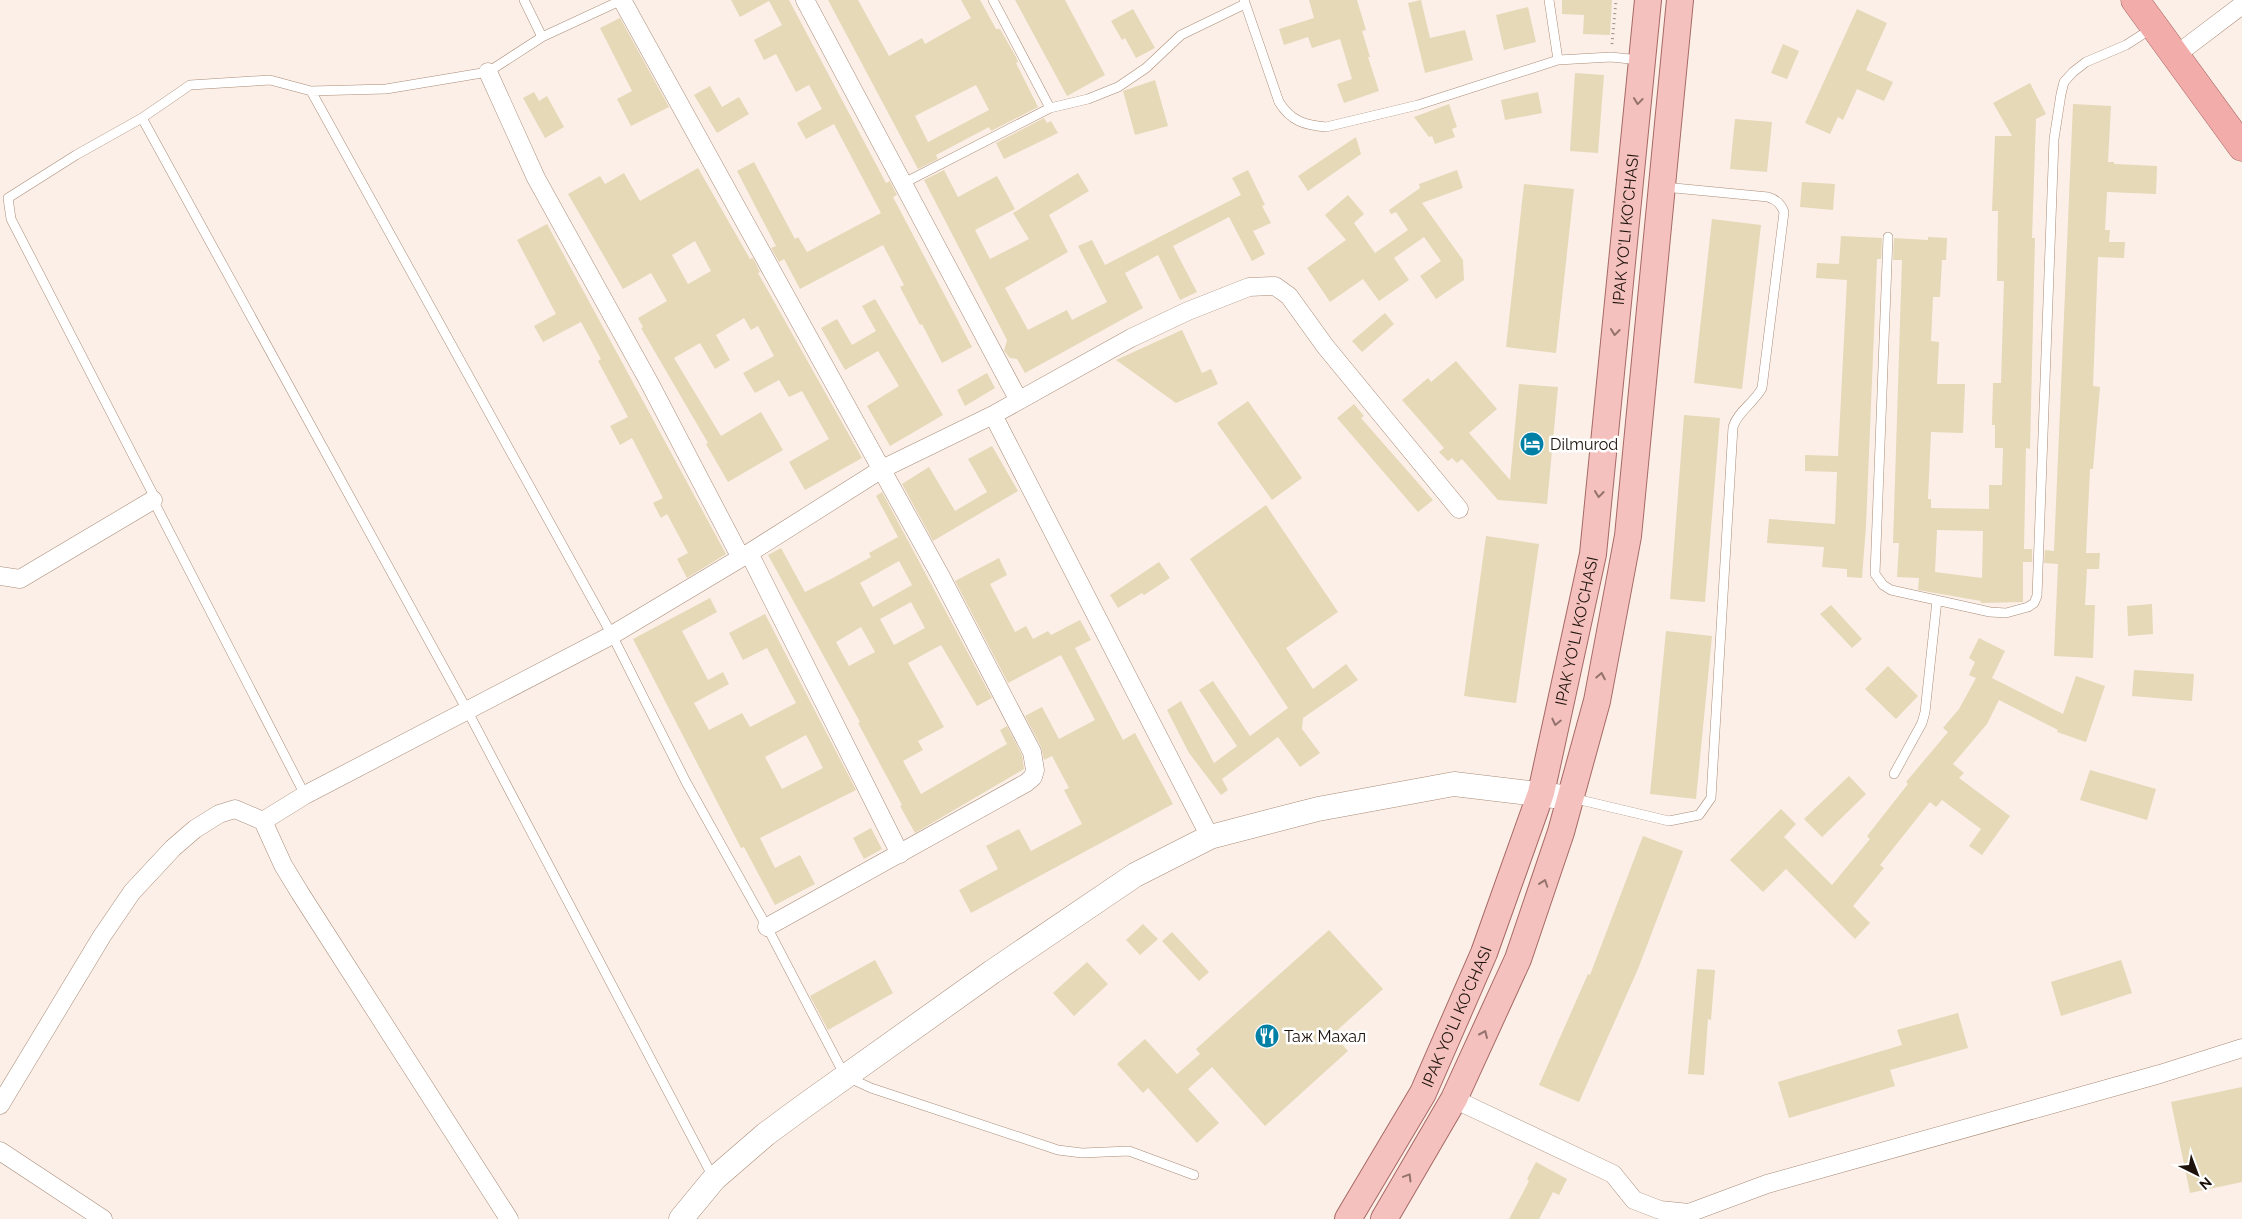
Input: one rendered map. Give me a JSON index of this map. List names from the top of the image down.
{
  "streets": {
    "main road": ["IPAK YO'LI KO'CHASI"]
  },
  "places": {
    "hotel": ["Dilmurod"],
    "restaurant": ["Таж Махал"]
  },
  "north": "bottom right"
}
